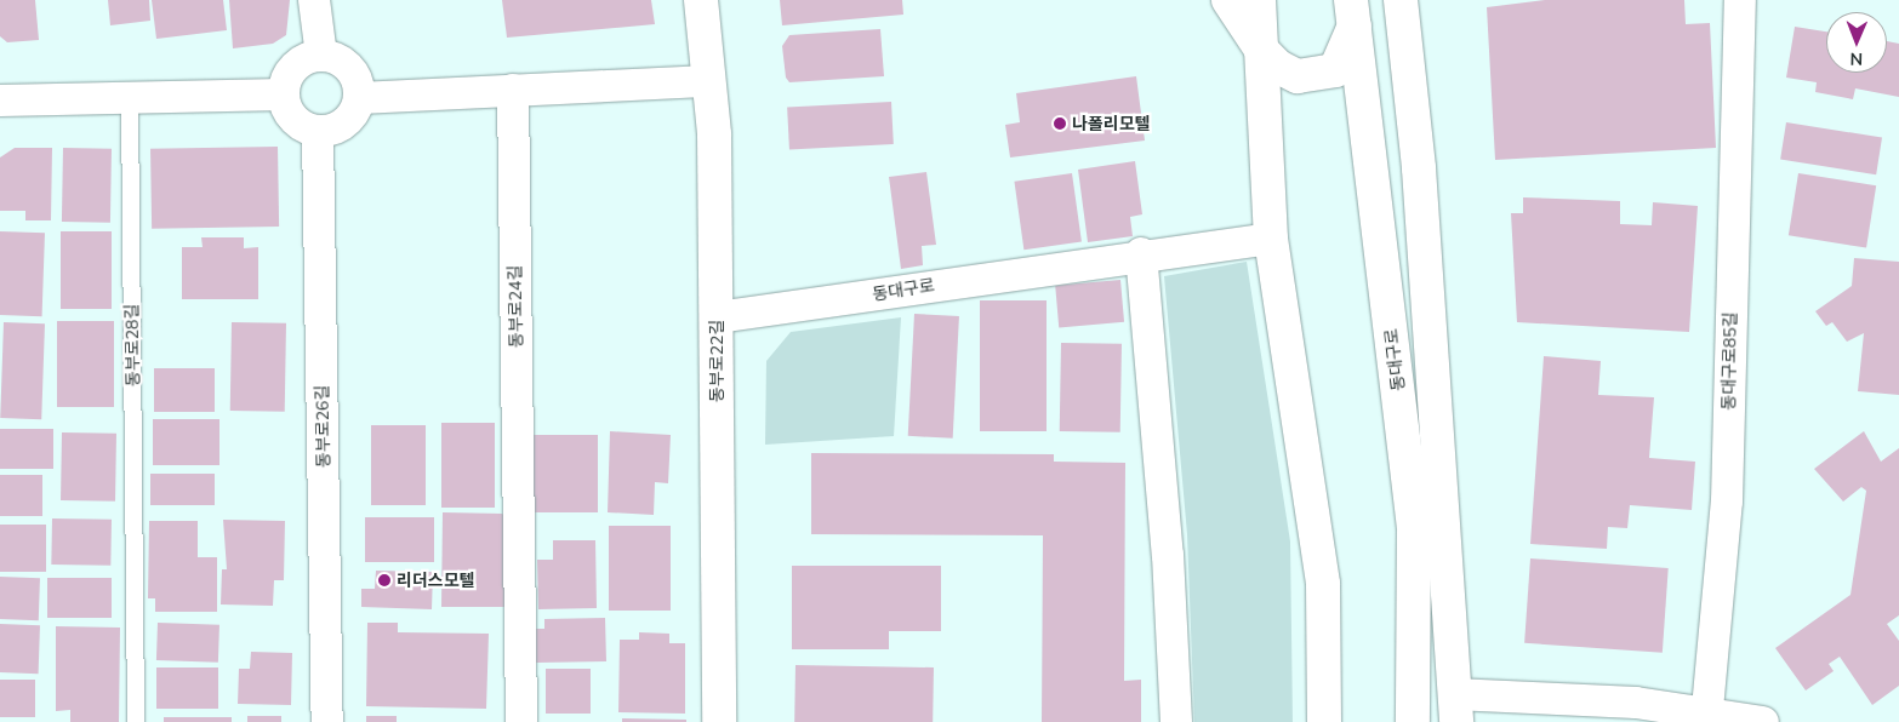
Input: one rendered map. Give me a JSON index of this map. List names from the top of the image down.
{
  "streets": {
    "main road": ["동대구로", "동부로22길"],
    "street": ["동부로24길", "동대구로85길", "동부로26길"],
    "lane": ["동부로28길"]
  },
  "crossings": [
    ["동대구로", "동부로22길"]
  ],
  "places": ["나폴리모텔", "리더스모텔"],
  "north": "bottom"
}
